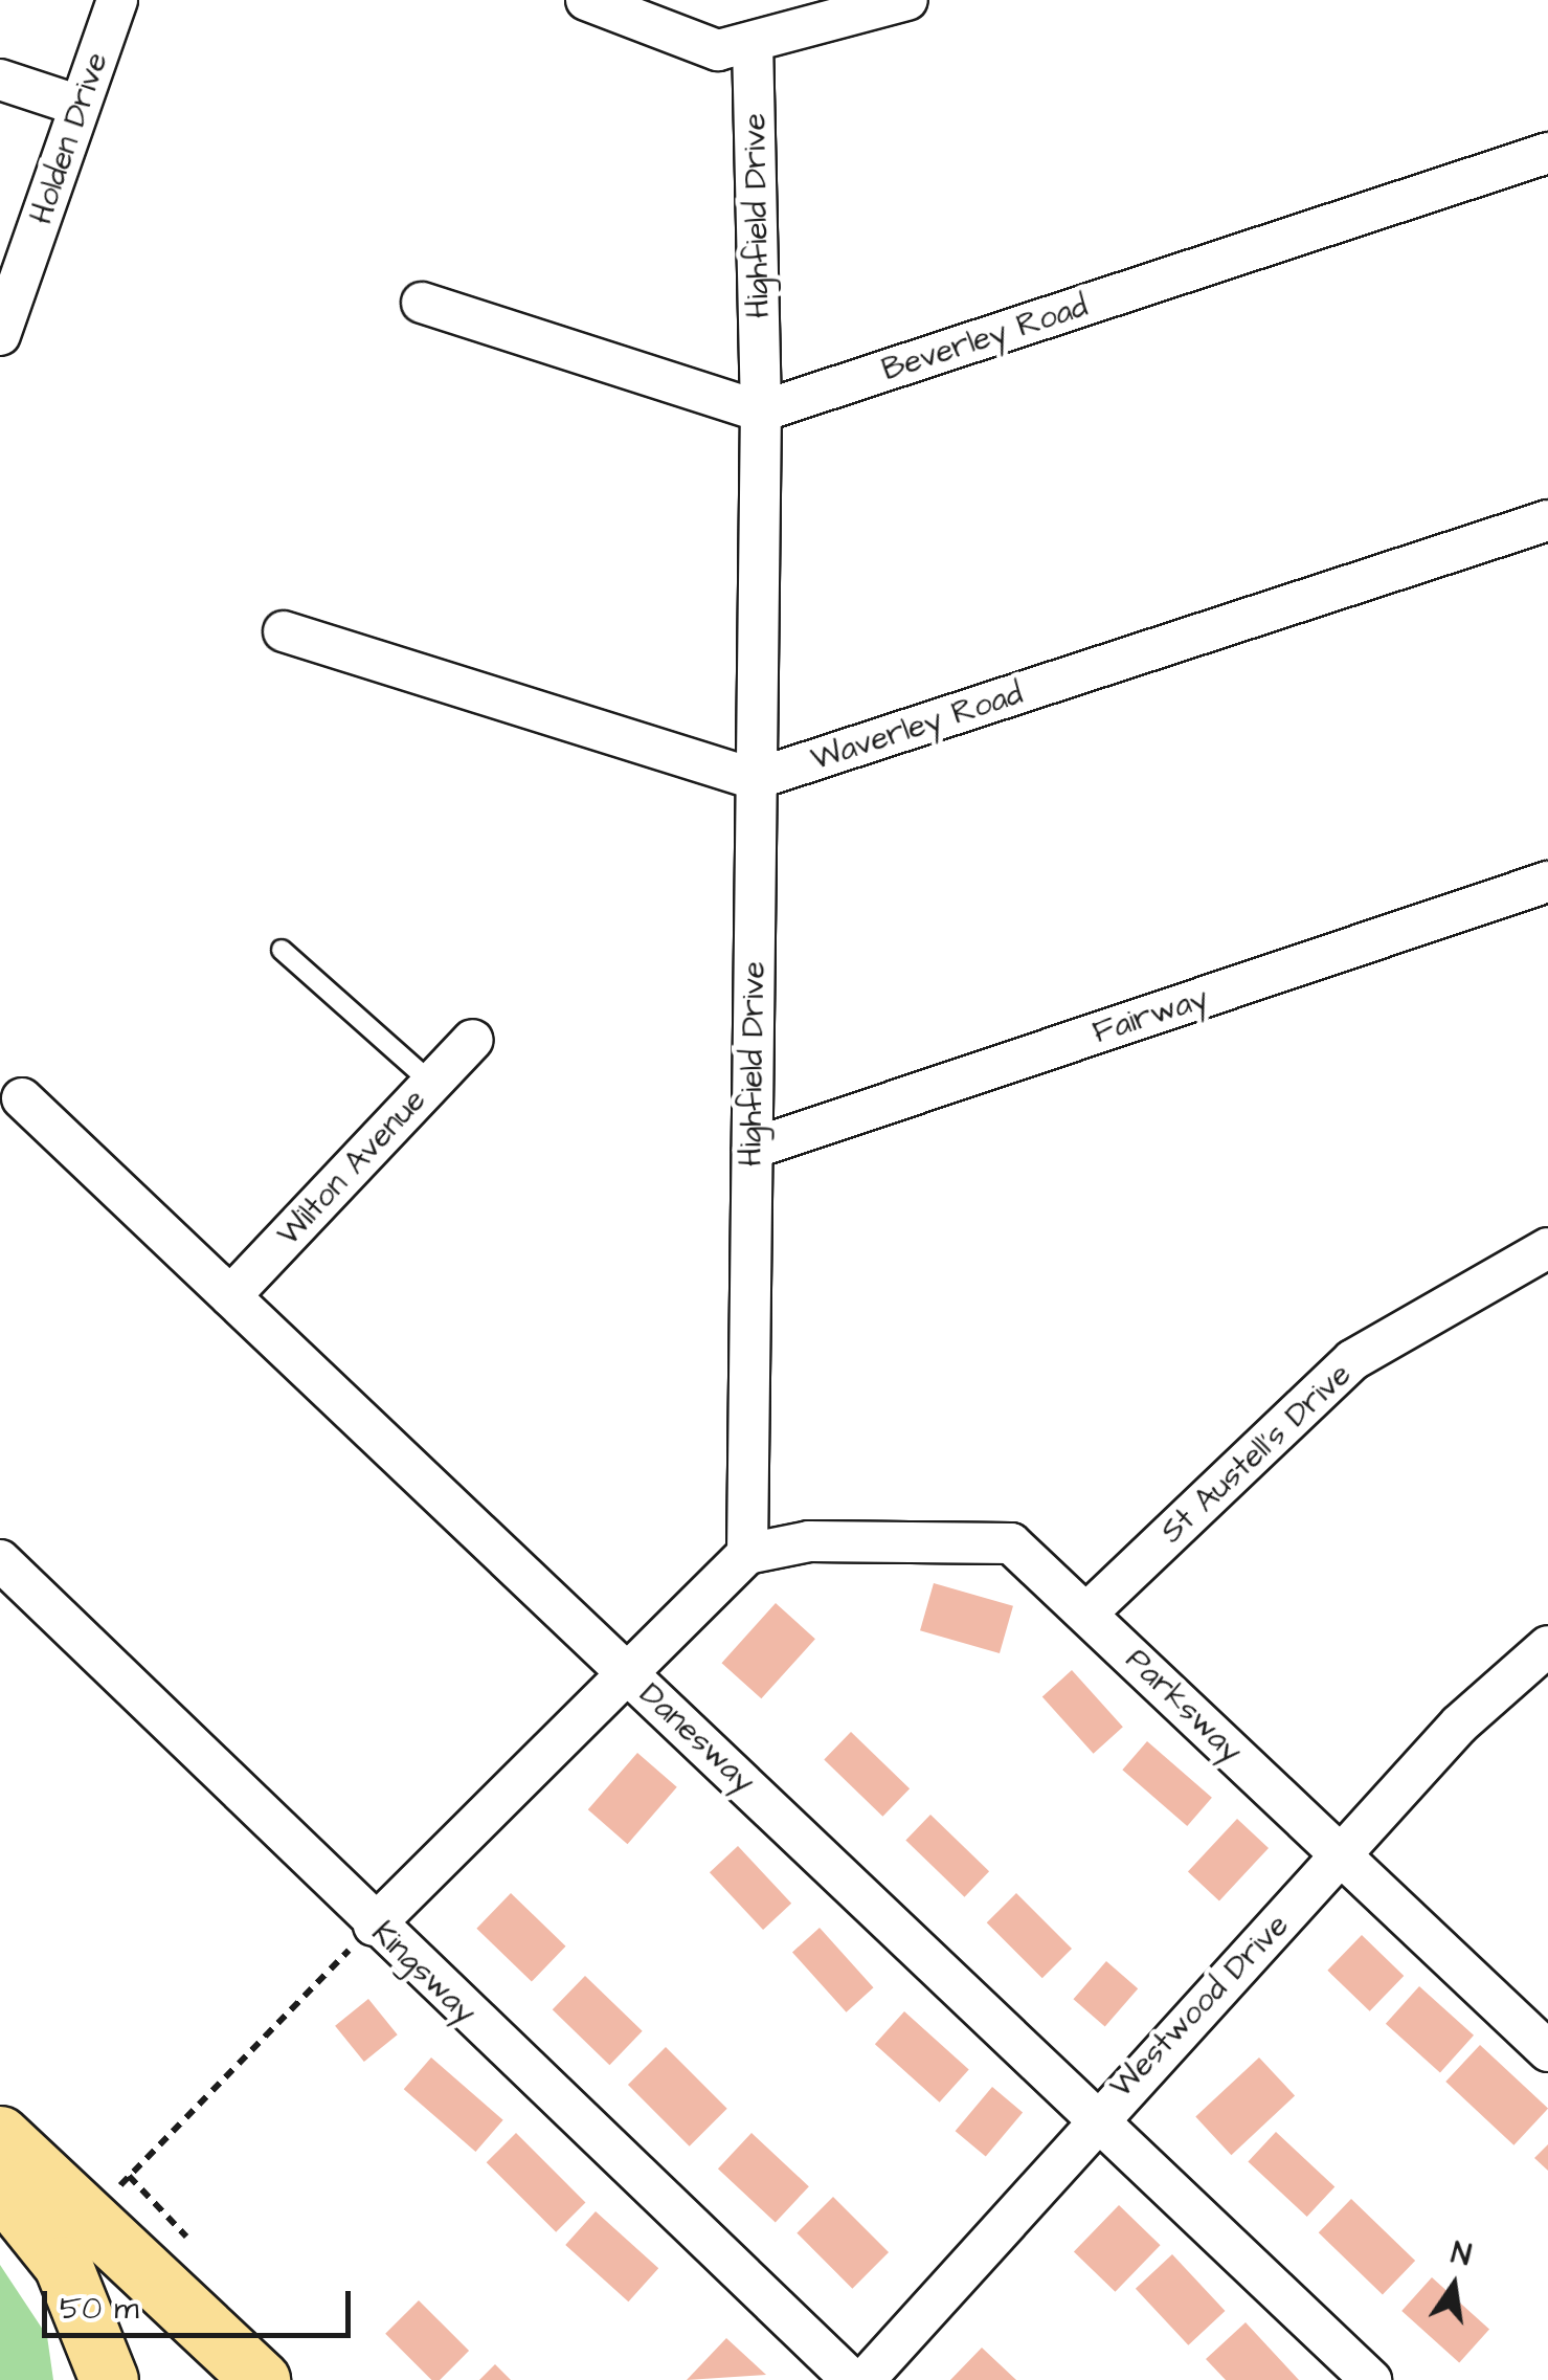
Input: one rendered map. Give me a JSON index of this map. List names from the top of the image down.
{
  "streets": {
    "street": [
      "Holden Drive",
      "Highfield Drive",
      "Beverley Road",
      "Waverley Road",
      "Fairway",
      "Wilton Avenue",
      "St Austell's Drive",
      "Parksway",
      "Danesway",
      "Kingsway",
      "Westwood Drive"
    ]
  },
  "crossings": [
    ["Highfield Drive", "Beverley Road"],
    ["Highfield Drive", "Waverley Road"],
    ["Highfield Drive", "Fairway"],
    ["Highfield Drive", "Parksway"],
    ["Wilton Avenue", "Danesway"],
    ["St Austell's Drive", "Parksway"],
    ["Parksway", "Westwood Drive"],
    ["Danesway", "Westwood Drive"]
  ],
  "scale_bar": "50 m",
  "north": "top"
}
